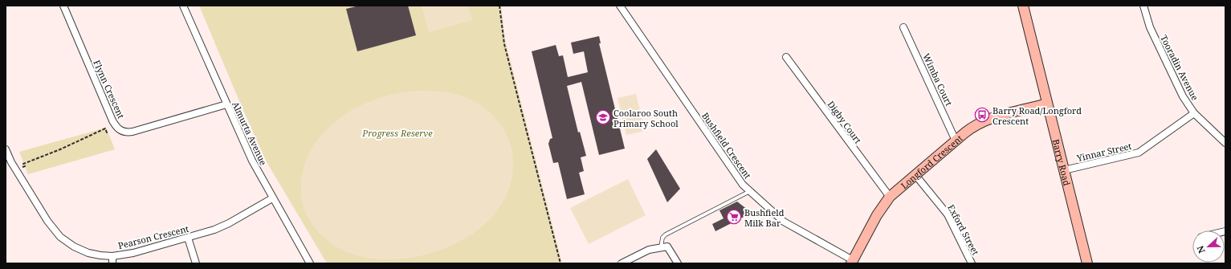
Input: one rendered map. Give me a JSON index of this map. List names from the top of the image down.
{
  "streets": {
    "main road": ["Longford Crescent", "Barry Road"],
    "street": [
      "Tooradin Avenue",
      "Wimba Court",
      "Flynn Crescent",
      "Digby Court",
      "Almurta Avenue",
      "Bushfield Crescent",
      "Yinnar Street",
      "Exford Street",
      "Pearson Crescent"
    ]
  },
  "crossings": [
    ["Tooradin Avenue", "Yinnar Street"],
    ["Wimba Court", "Longford Crescent"],
    ["Flynn Crescent", "Almurta Avenue"],
    ["Digby Court", "Longford Crescent"],
    ["Almurta Avenue", "Pearson Crescent"],
    ["Bushfield Crescent", "Longford Crescent"],
    ["Yinnar Street", "Barry Road"],
    ["Longford Crescent", "Barry Road"],
    ["Longford Crescent", "Exford Street"]
  ],
  "parks": ["Progress Reserve"],
  "places": {
    "bus stop": ["Barry Road/Longford Crescent"],
    "school or university": ["Coolaroo South Primary School"],
    "supermarket": ["Bushfield Milk Bar"]
  },
  "north": "left"
}
